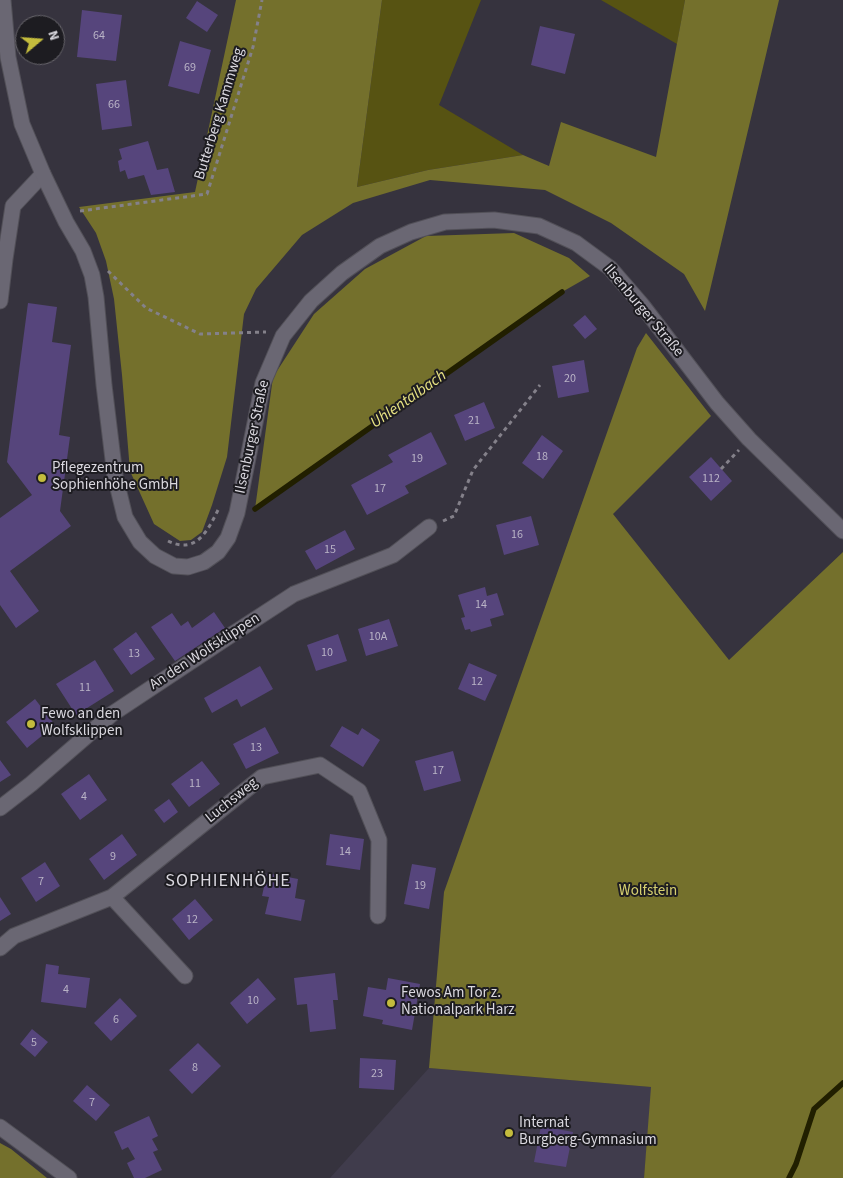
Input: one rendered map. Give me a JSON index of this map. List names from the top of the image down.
{
  "streets": {
    "main road": ["Ilsenburger Straße", "An den Wolfsklippen", "Luchsweg"],
    "path": ["Butterberg Kammweg"]
  },
  "districts": ["SOPHIENHÖHE"],
  "water": ["Uhlentalbach"],
  "parks": ["Wolfstein"],
  "places": [
    "Pflegezentrum Sophienhöhe GmbH",
    "Fewo an den Wolfsklippen",
    "Fewos Am Tor z. Nationalpark Harz",
    "Internat Burgberg-Gymnasium"
  ],
  "house_numbers": [
    "64",
    "69",
    "66",
    "20",
    "21",
    "18",
    "19",
    "112",
    "17",
    "16",
    "15",
    "14",
    "10A",
    "10",
    "13",
    "12",
    "11",
    "13",
    "17",
    "11",
    "4",
    "14",
    "9",
    "7",
    "19",
    "12",
    "4",
    "10",
    "6",
    "5",
    "8",
    "23",
    "7"
  ],
  "north": "right"
}
